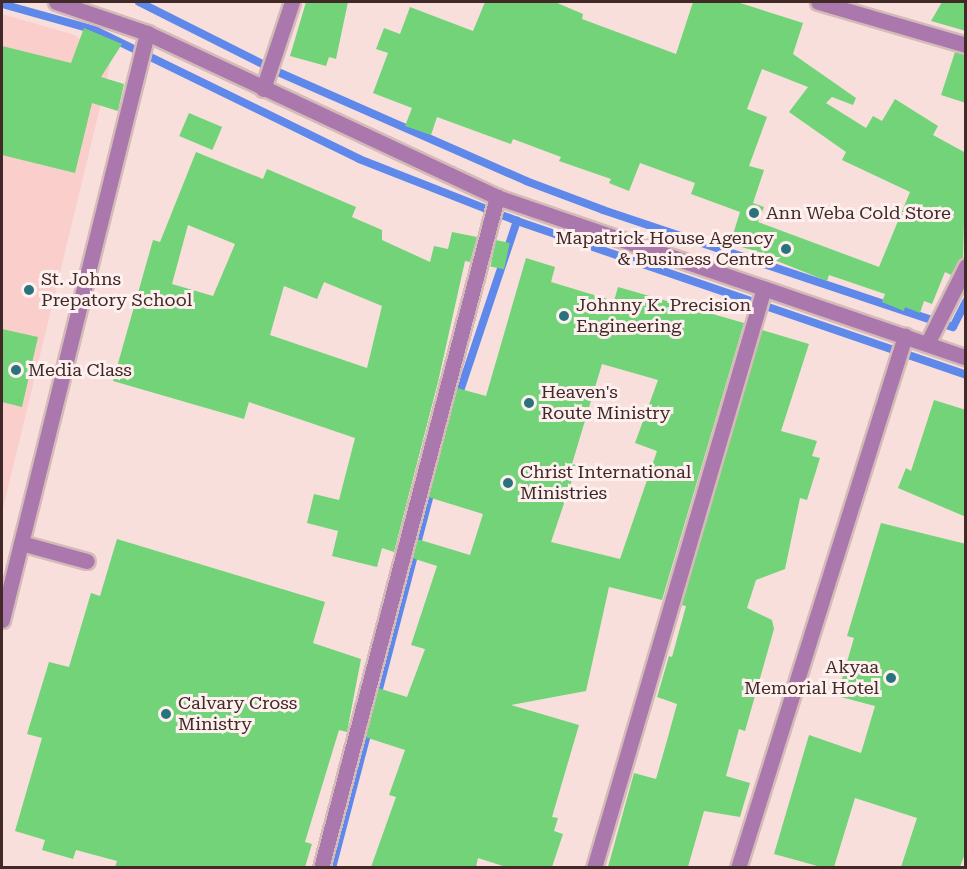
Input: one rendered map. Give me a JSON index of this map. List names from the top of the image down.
{
  "places": [
    "Ann Weba Cold Store",
    "Mapatrick House Agency & Business Centre",
    "St. Johns Prepatory School",
    "Johnny K. Precision Engineering",
    "Media Class",
    "Heaven's Route Ministry",
    "Christ International Ministries",
    "Akyaa Memorial Hotel",
    "Calvary Cross Ministry"
  ]
}
